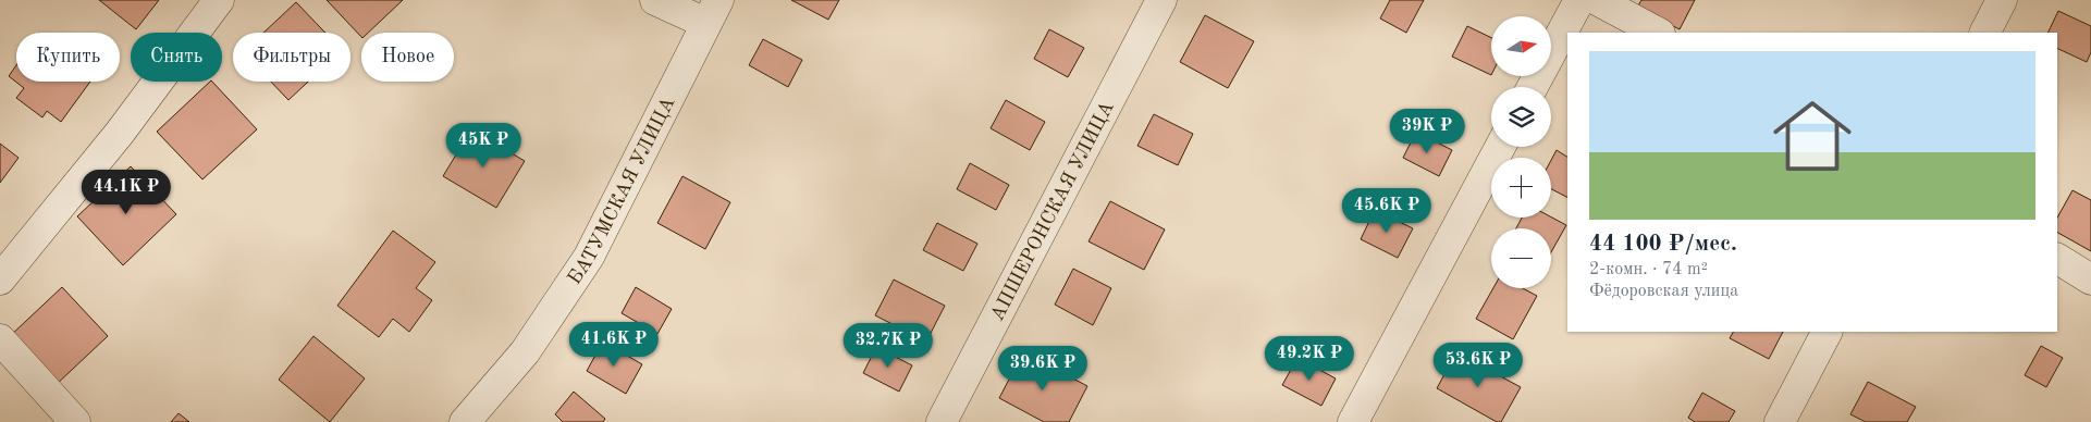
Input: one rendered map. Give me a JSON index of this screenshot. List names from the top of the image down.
{
  "streets": {
    "street": ["БАТУМСКАЯ УЛИЦА", "АПШЕРОНСКАЯ УЛИЦА"]
  },
  "north": "right",
  "page": {
    "map_buttons": ["+", "−"],
    "chip": [
      "Купить",
      "Снять",
      "Фильтры",
      "Новое"
    ],
    "list": [
      {
        "name": "44 100 ₽/мес.",
        "note": "2-комн. · 74 m² · Фёдоровская улица"
      }
    ],
    "price": [
      "39K ₽",
      "45K ₽",
      "44.1K ₽",
      "45.6K ₽",
      "41.6K ₽",
      "32.7K ₽",
      "49.2K ₽",
      "53.6K ₽",
      "39.6K ₽"
    ]
  }
}
